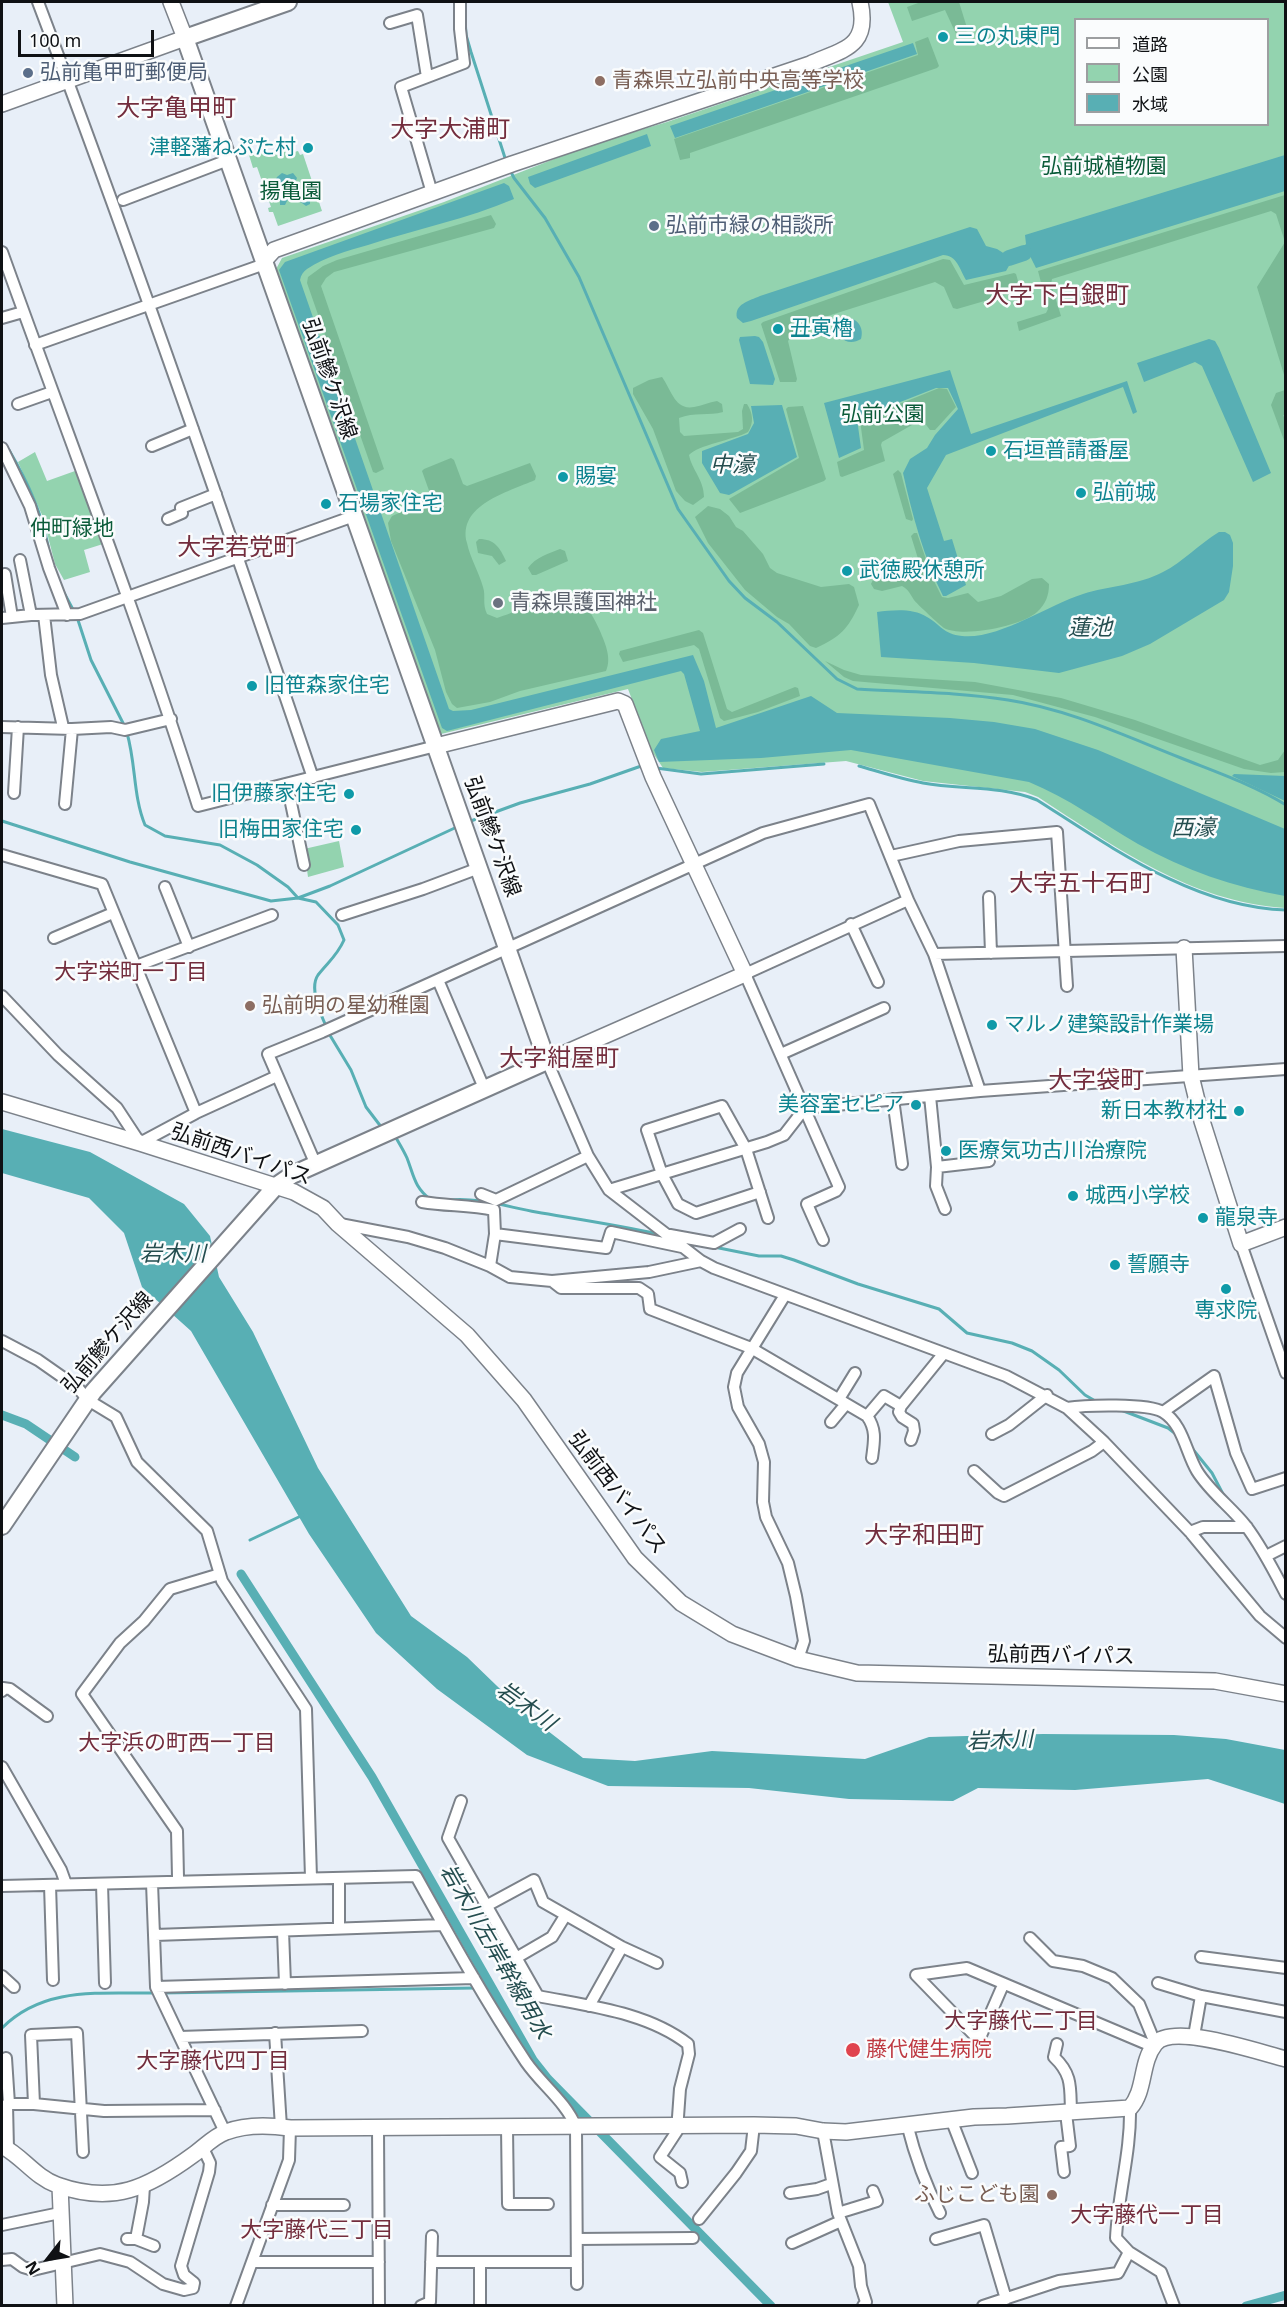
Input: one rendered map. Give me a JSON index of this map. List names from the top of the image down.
{
  "streets": {
    "main road": ["弘前鰺ケ沢線"],
    "street": ["弘前西バイパス"]
  },
  "crossings": [
    ["弘前鰺ケ沢線", "弘前西バイパス"]
  ],
  "districts": [
    "大字亀甲町",
    "大字大浦町",
    "大字下白銀町",
    "大字若党町",
    "大字五十石町",
    "大字栄町一丁目",
    "大字紺屋町",
    "大字袋町",
    "大字和田町",
    "大字浜の町西一丁目",
    "大字藤代二丁目",
    "大字藤代四丁目",
    "大字藤代一丁目",
    "大字藤代三丁目"
  ],
  "water": [
    "中濠",
    "蓮池",
    "西濠",
    "岩木川",
    "岩木川左岸幹線用水"
  ],
  "parks": [
    "弘前城植物園",
    "揚亀園",
    "弘前公園",
    "仲町緑地"
  ],
  "places": [
    "三の丸東門",
    "弘前亀甲町郵便局",
    "青森県立弘前中央高等学校",
    "津軽藩ねぷた村",
    "弘前市緑の相談所",
    "丑寅櫓",
    "石垣普請番屋",
    "賜宴",
    "弘前城",
    "石場家住宅",
    "武徳殿休憩所",
    "青森県護国神社",
    "旧笹森家住宅",
    "旧伊藤家住宅",
    "旧梅田家住宅",
    "弘前明の星幼稚園",
    "マルノ建築設計作業場",
    "美容室セピア",
    "新日本教材社",
    "医療気功古川治療院",
    "城西小学校",
    "龍泉寺",
    "誓願寺",
    "専求院",
    "藤代健生病院",
    "ふじこども園"
  ],
  "legend": ["道路", "公園", "水域"],
  "scale_bar": "100 m",
  "north": "bottom left"
}
